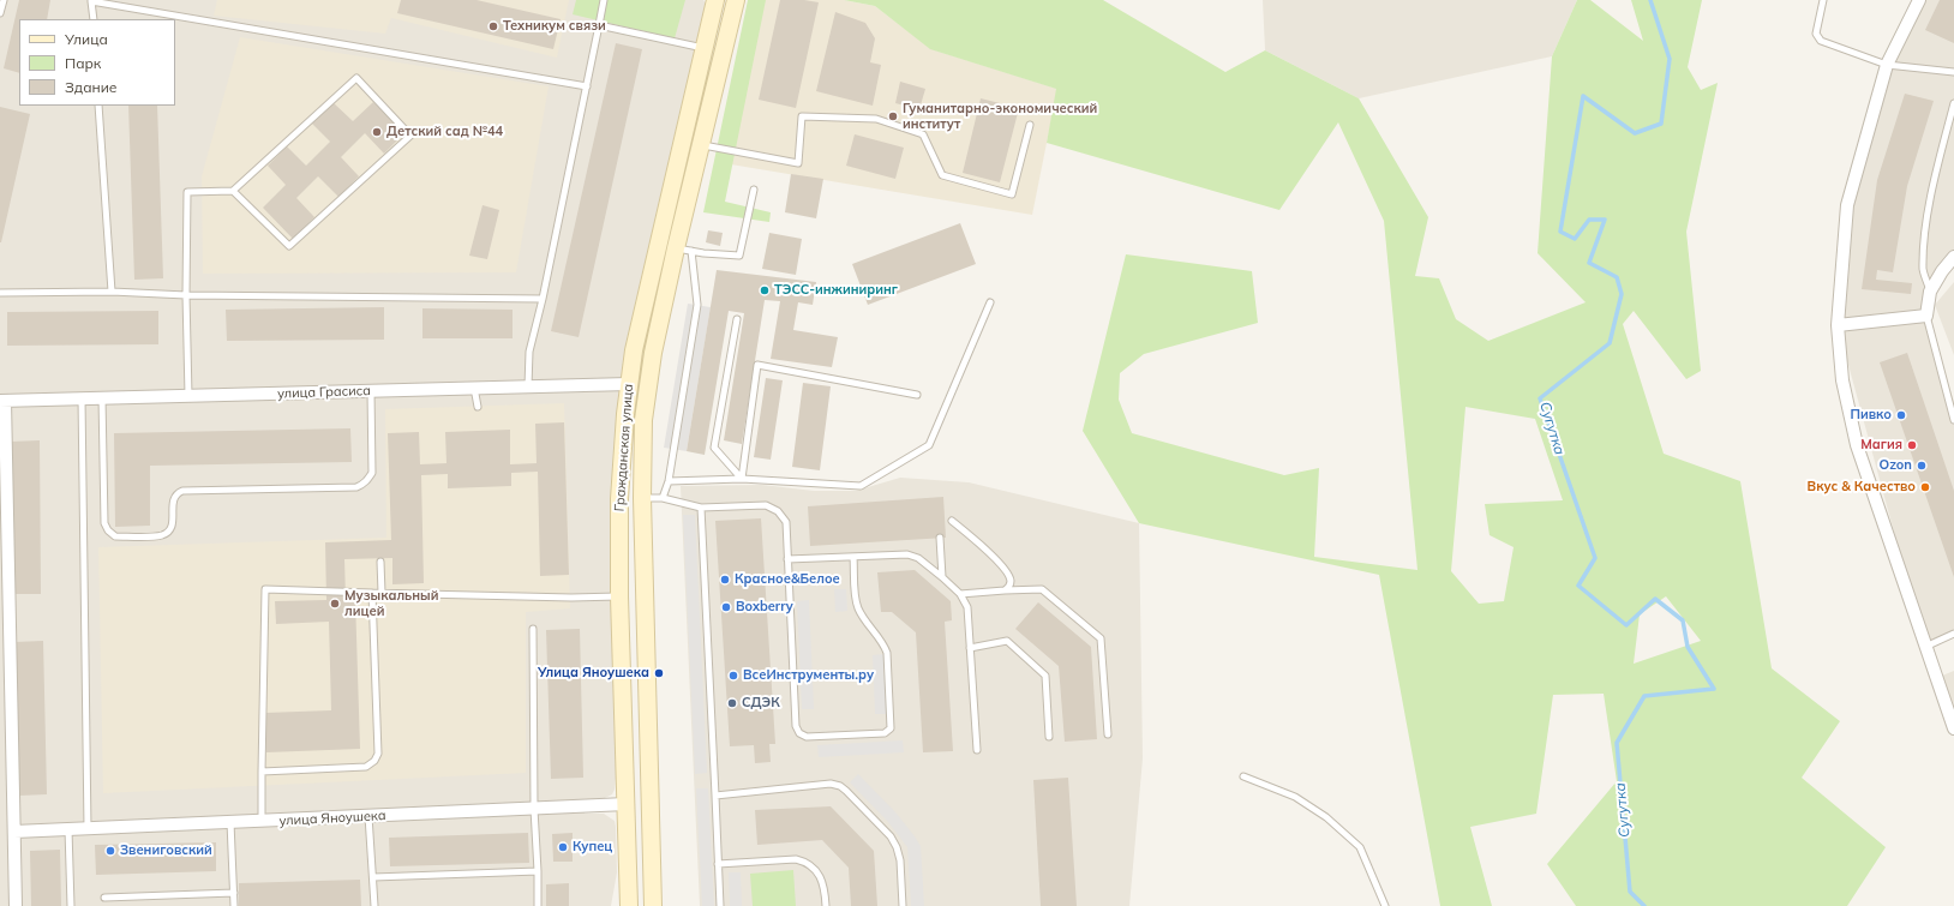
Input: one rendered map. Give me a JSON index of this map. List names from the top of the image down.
{
  "streets": {
    "main road": ["улица Грасиса", "Гражданская улица", "улица Яноушека"]
  },
  "crossings": [
    ["улица Грасиса", "Гражданская улица"],
    ["Гражданская улица", "улица Яноушека"]
  ],
  "water": ["Сугутка"],
  "places": [
    "Техникум связи",
    "Гуманитарно-экономический институт",
    "Детский сад №44",
    "ТЭСС-инжиниринг",
    "Пивко",
    "Магия",
    "Ozon",
    "Вкус & Качество",
    "Красное&Белое",
    "Музыкальный лицей",
    "Boxberry",
    "Улица Яноушека",
    "ВсеИнструменты.ру",
    "СДЭК",
    "Купец",
    "Звениговский"
  ],
  "legend": ["Улица", "Парк", "Здание"]
}
